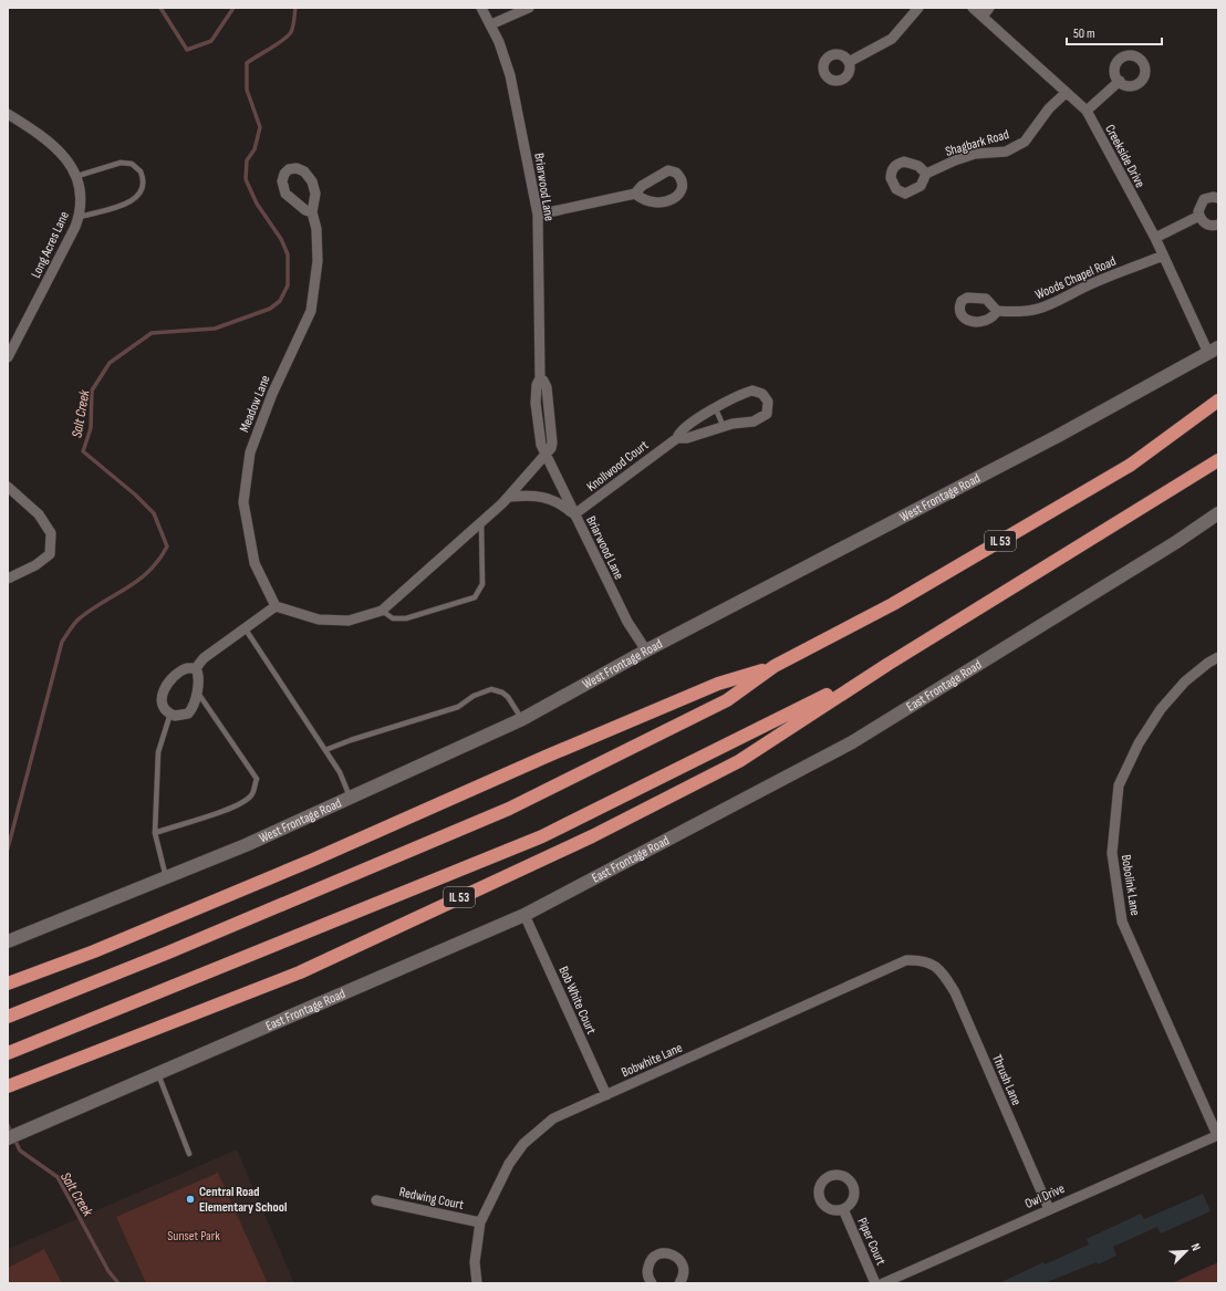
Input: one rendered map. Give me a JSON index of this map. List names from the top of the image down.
{
  "streets": {
    "highway": ["IL 53"],
    "street": [
      "Shagbark Road",
      "Creekside Drive",
      "Briarwood Lane",
      "Long Acres Lane",
      "Woods Chapel Road",
      "Meadow Lane",
      "Knollwood Court",
      "West Frontage Road",
      "East Frontage Road",
      "Bobolink Lane",
      "Bob White Court",
      "Bobwhite Lane",
      "Thrush Lane",
      "Owl Drive",
      "Redwing Court",
      "Piper Court"
    ]
  },
  "crossings": [
    ["Shagbark Road", "Creekside Drive"],
    ["Creekside Drive", "Woods Chapel Road"],
    ["Creekside Drive", "West Frontage Road"],
    ["Briarwood Lane", "Knollwood Court"],
    ["Briarwood Lane", "West Frontage Road"],
    ["East Frontage Road", "Bob White Court"],
    ["Bobolink Lane", "Owl Drive"],
    ["Bob White Court", "Bobwhite Lane"],
    ["Bobwhite Lane", "Thrush Lane"],
    ["Bobwhite Lane", "Redwing Court"],
    ["Thrush Lane", "Owl Drive"]
  ],
  "water": ["Salt Creek"],
  "parks": ["Sunset Park"],
  "places": ["Central Road Elementary School"],
  "scale_bar": "50 m",
  "north": "top right"
}
